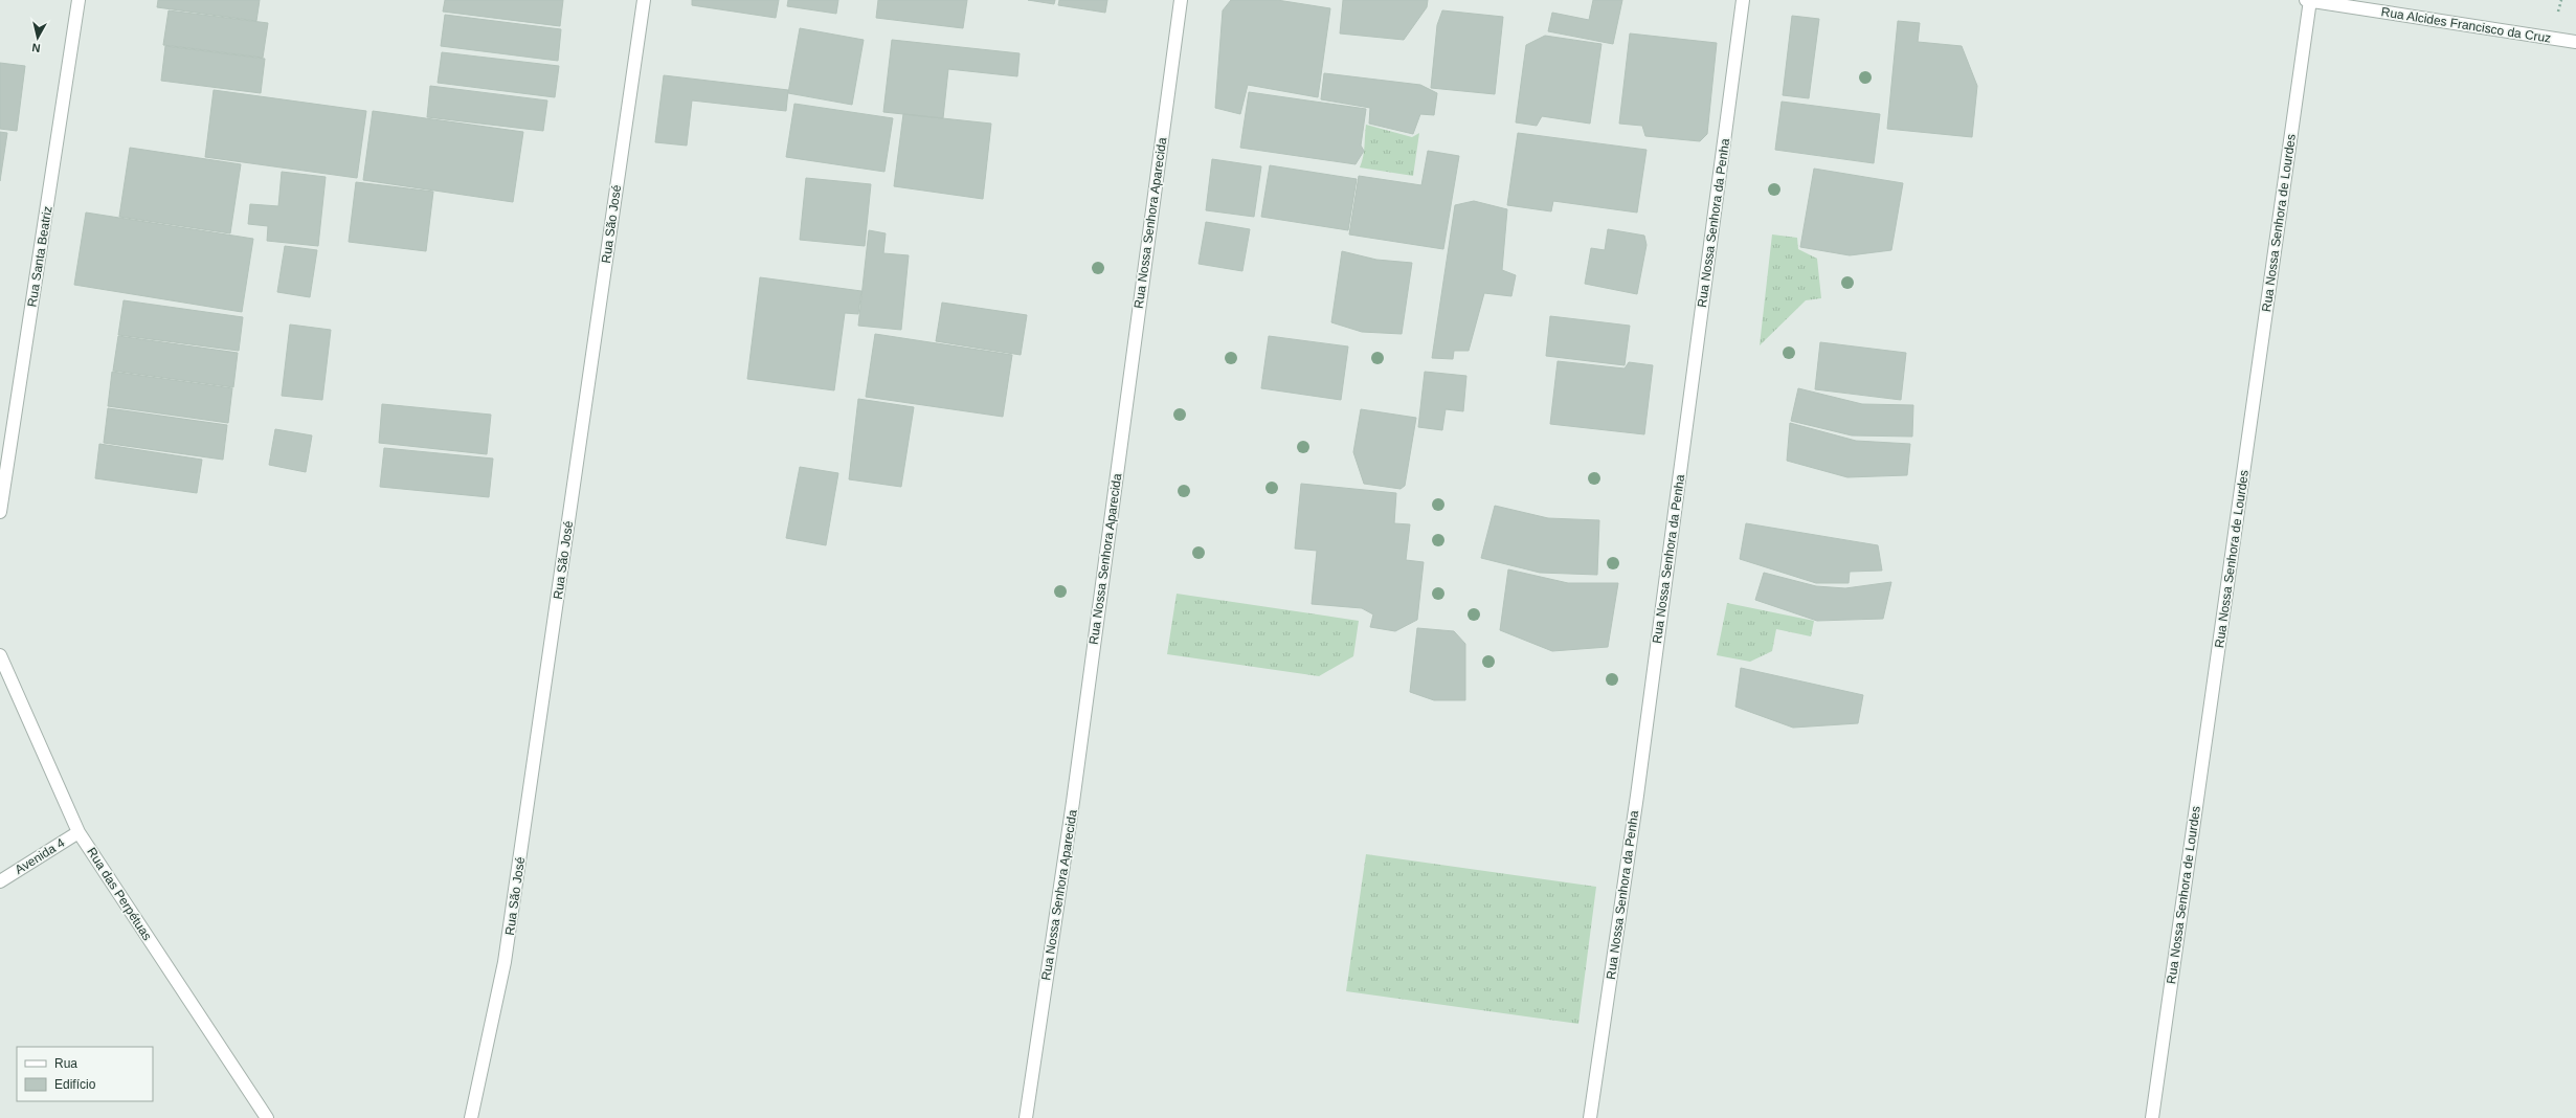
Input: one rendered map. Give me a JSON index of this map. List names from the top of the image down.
{
  "streets": {
    "street": [
      "Rua Alcides Francisco da Cruz",
      "Rua Nossa Senhora Aparecida",
      "Rua Nossa Senhora da Penha",
      "Rua Nossa Senhora de Lourdes",
      "Rua São José",
      "Rua Santa Beatriz",
      "Avenida 4",
      "Rua das Perpétuas"
    ]
  },
  "crossings": [
    ["Rua Alcides Francisco da Cruz", "Rua Nossa Senhora de Lourdes"],
    ["Avenida 4", "Rua das Perpétuas"]
  ],
  "legend": ["Rua", "Edifício"],
  "north": "bottom"
}
